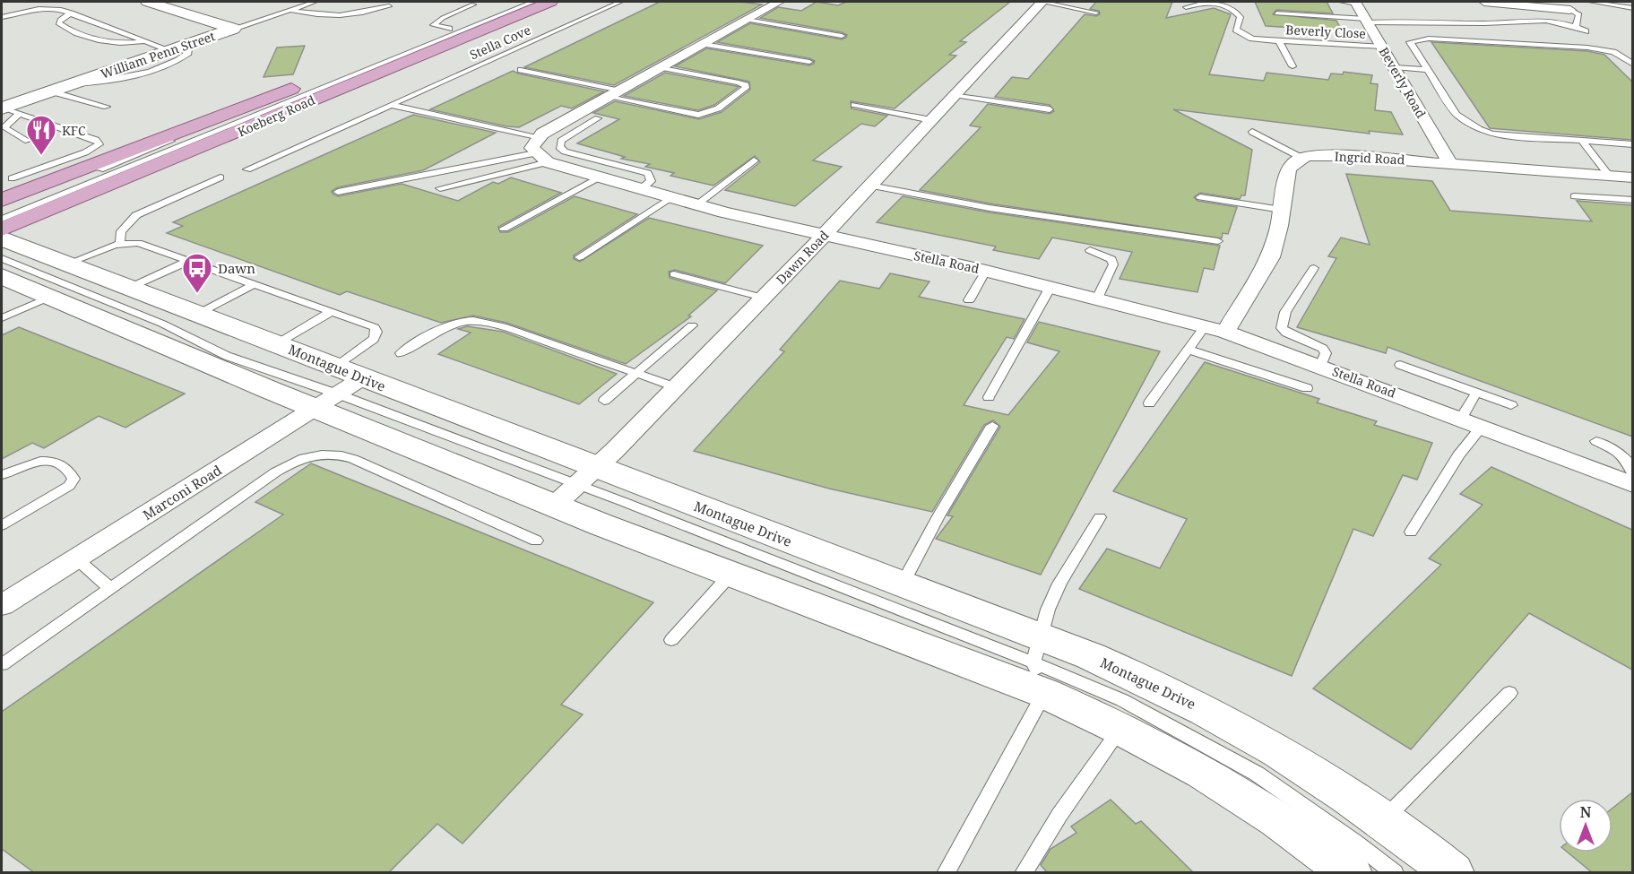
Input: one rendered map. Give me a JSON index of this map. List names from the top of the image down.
{
  "streets": {
    "main road": ["William Penn Street", "Koeberg Road", "Montague Drive"],
    "street": [
      "Beverly Road",
      "Ingrid Road",
      "Dawn Road",
      "Stella Road",
      "Marconi Road"
    ],
    "lane": ["Beverly Close", "Stella Cove"]
  },
  "crossings": [
    ["Beverly Close", "Beverly Road"],
    ["Beverly Road", "Ingrid Road"],
    ["Dawn Road", "Stella Road"],
    ["Dawn Road", "Montague Drive"],
    ["Montague Drive", "Marconi Road"]
  ],
  "places": {
    "restaurant": ["KFC"],
    "bus stop": ["Dawn"]
  },
  "north": "top"
}
